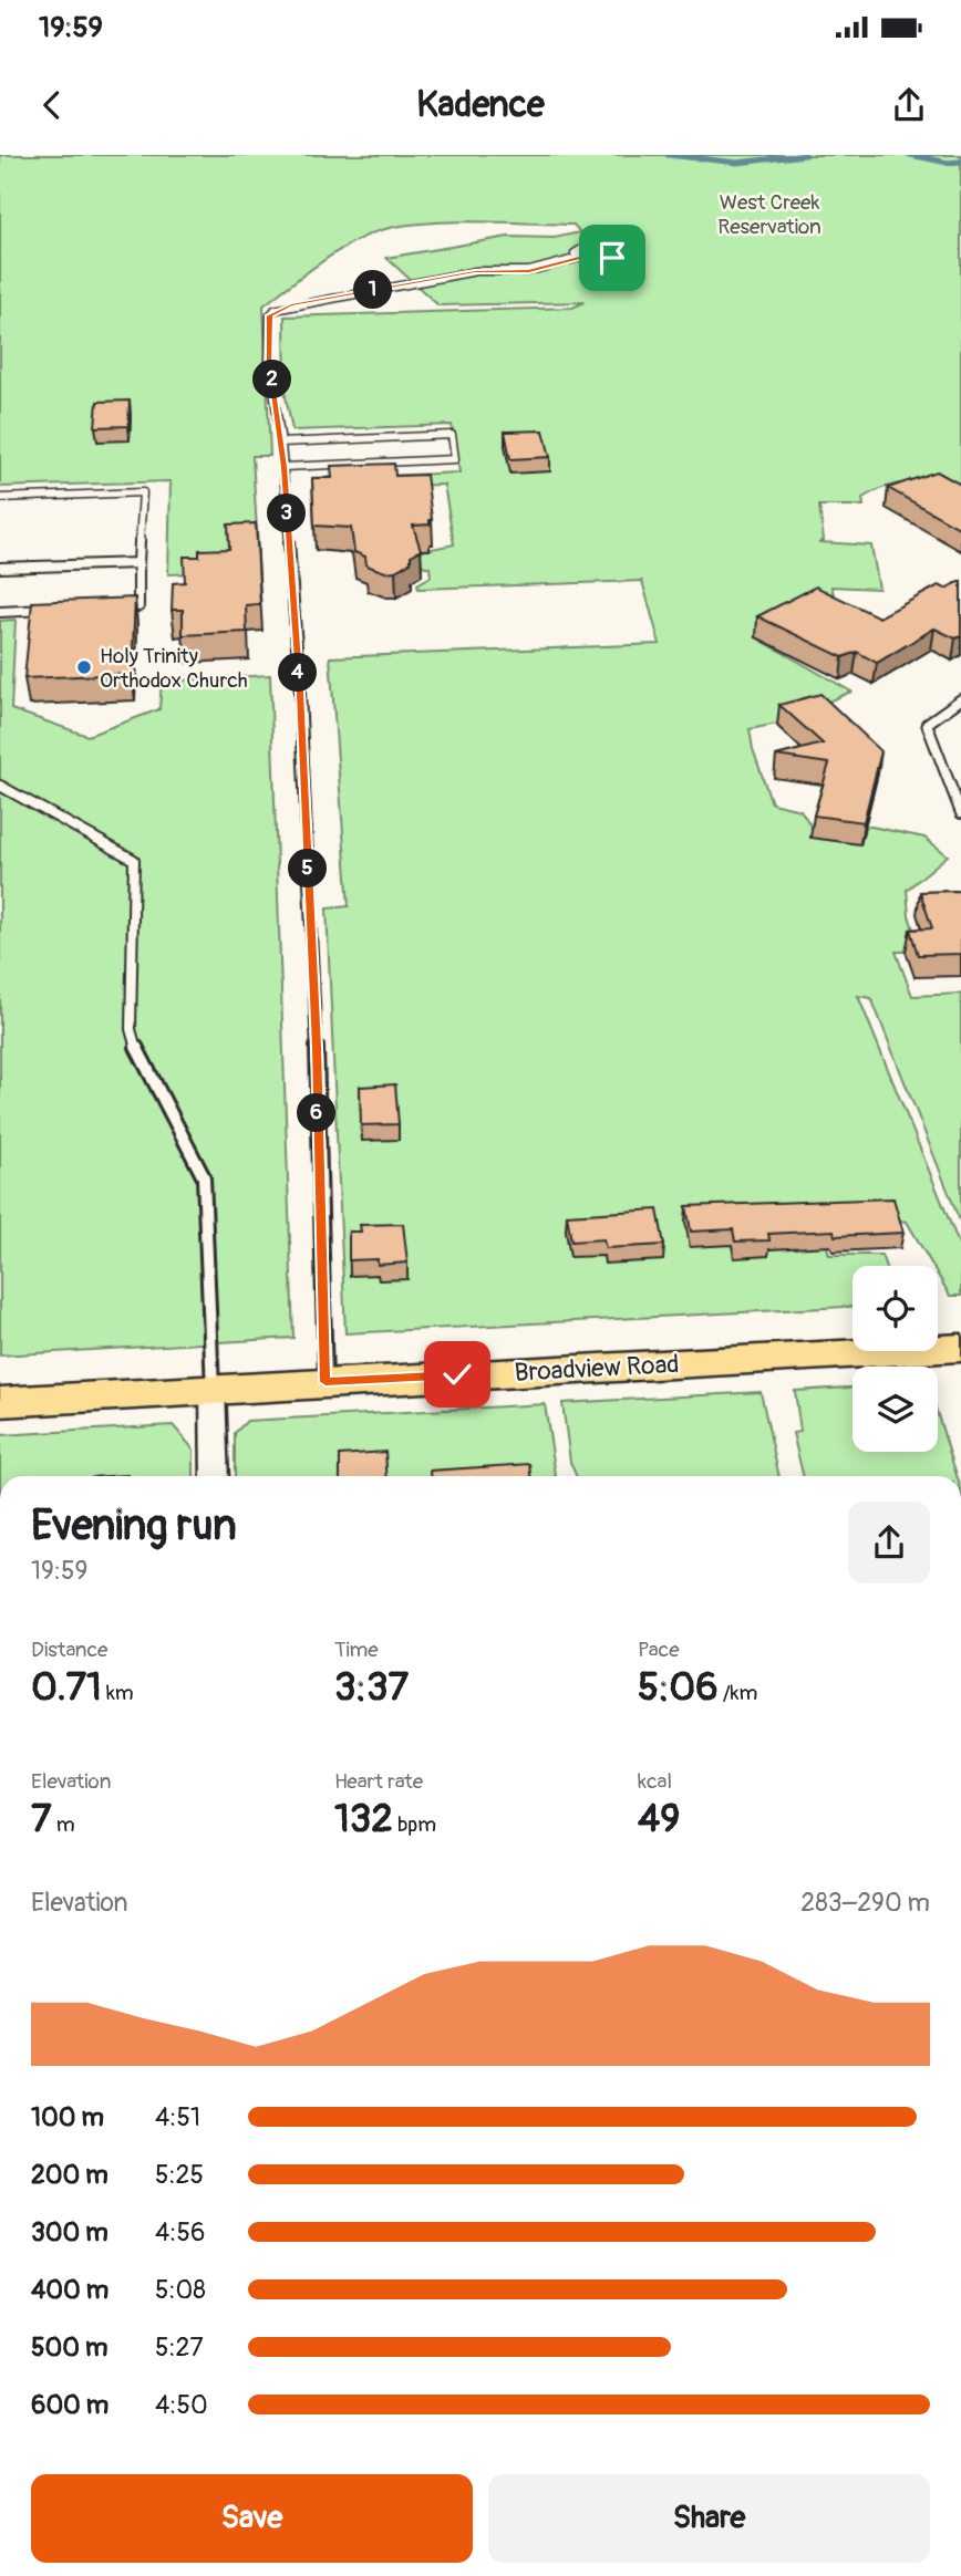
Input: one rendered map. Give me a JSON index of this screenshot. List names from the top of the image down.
{
  "streets": {
    "main road": ["Broadview Road"]
  },
  "parks": ["West Creek Reservation"],
  "places": ["Holy Trinity Orthodox Church"],
  "page": {
    "status": "19:59",
    "header": "Kadence",
    "pins": [
      "1",
      "2",
      "3",
      "4",
      "5",
      "6"
    ],
    "heading": ["Evening run", "19:59"],
    "stats": [
      ["Distance", "0.71 km"],
      ["Time", "3:37"],
      ["Pace", "5:06 /km"],
      ["Elevation", "7 m"],
      ["Heart rate", "132 bpm"],
      ["kcal", "49"]
    ],
    "chart": ["Elevation", "283–290 m"],
    "list": [
      {
        "name": "100 m",
        "note": "4:51"
      },
      {
        "name": "200 m",
        "note": "5:25"
      },
      {
        "name": "300 m",
        "note": "4:56"
      },
      {
        "name": "400 m",
        "note": "5:08"
      },
      {
        "name": "500 m",
        "note": "5:27"
      },
      {
        "name": "600 m",
        "note": "4:50"
      }
    ],
    "buttons": ["Save", "Share"]
  }
}
